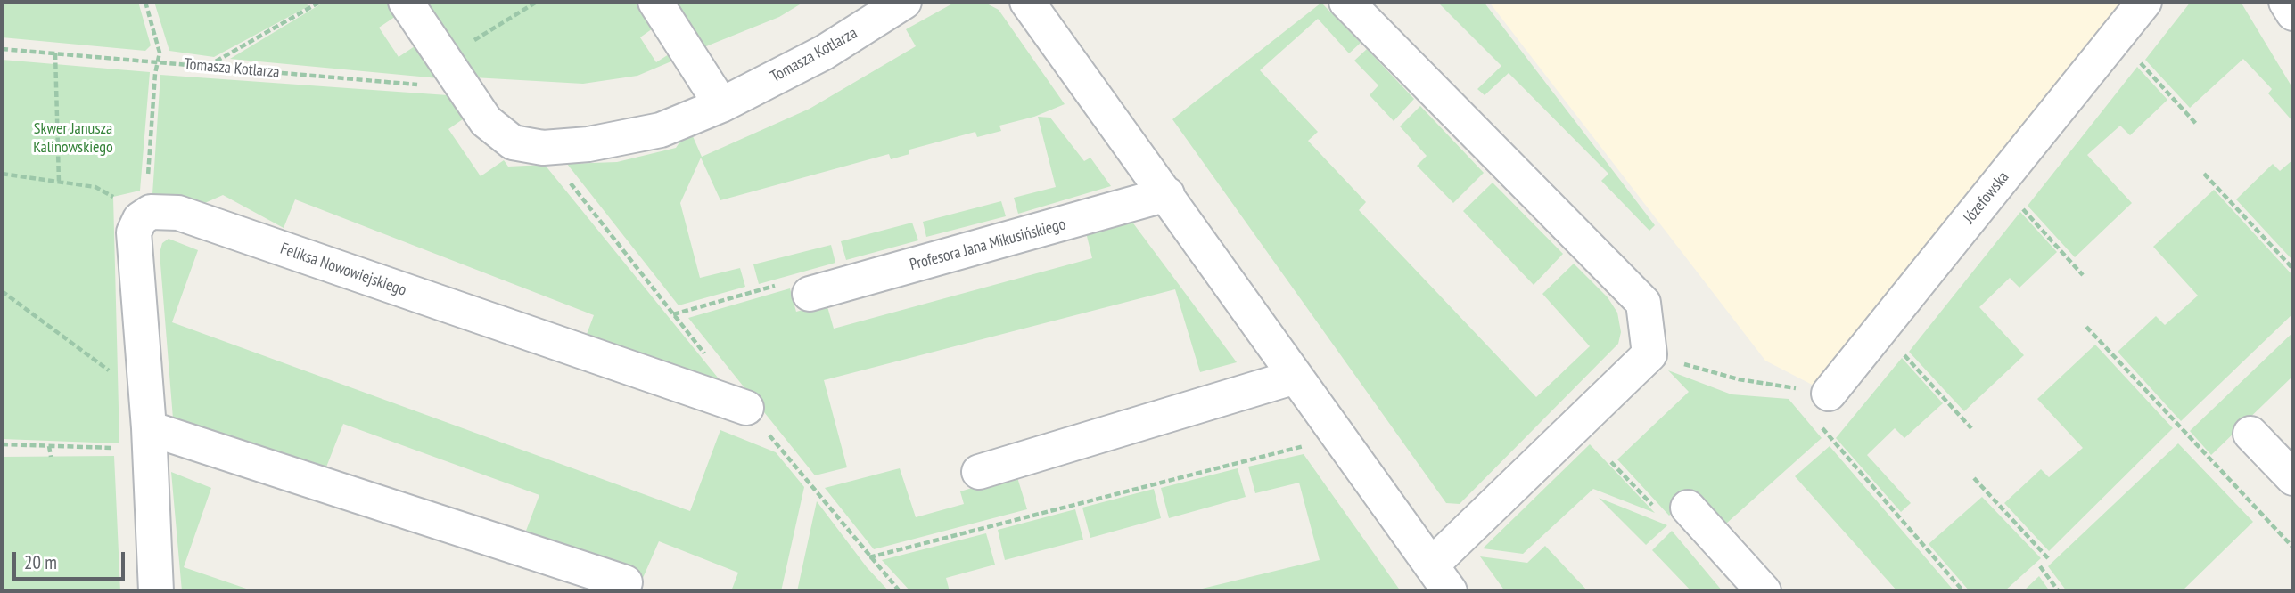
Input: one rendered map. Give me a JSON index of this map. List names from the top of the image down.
{
  "streets": {
    "street": [
      "Tomasza Kotlarza",
      "Józefowska",
      "Profesora Jana Mikusińskiego",
      "Feliksa Nowowiejskiego"
    ]
  },
  "parks": ["Skwer Janusza Kalinowskiego"],
  "scale_bar": "20 m"
}
